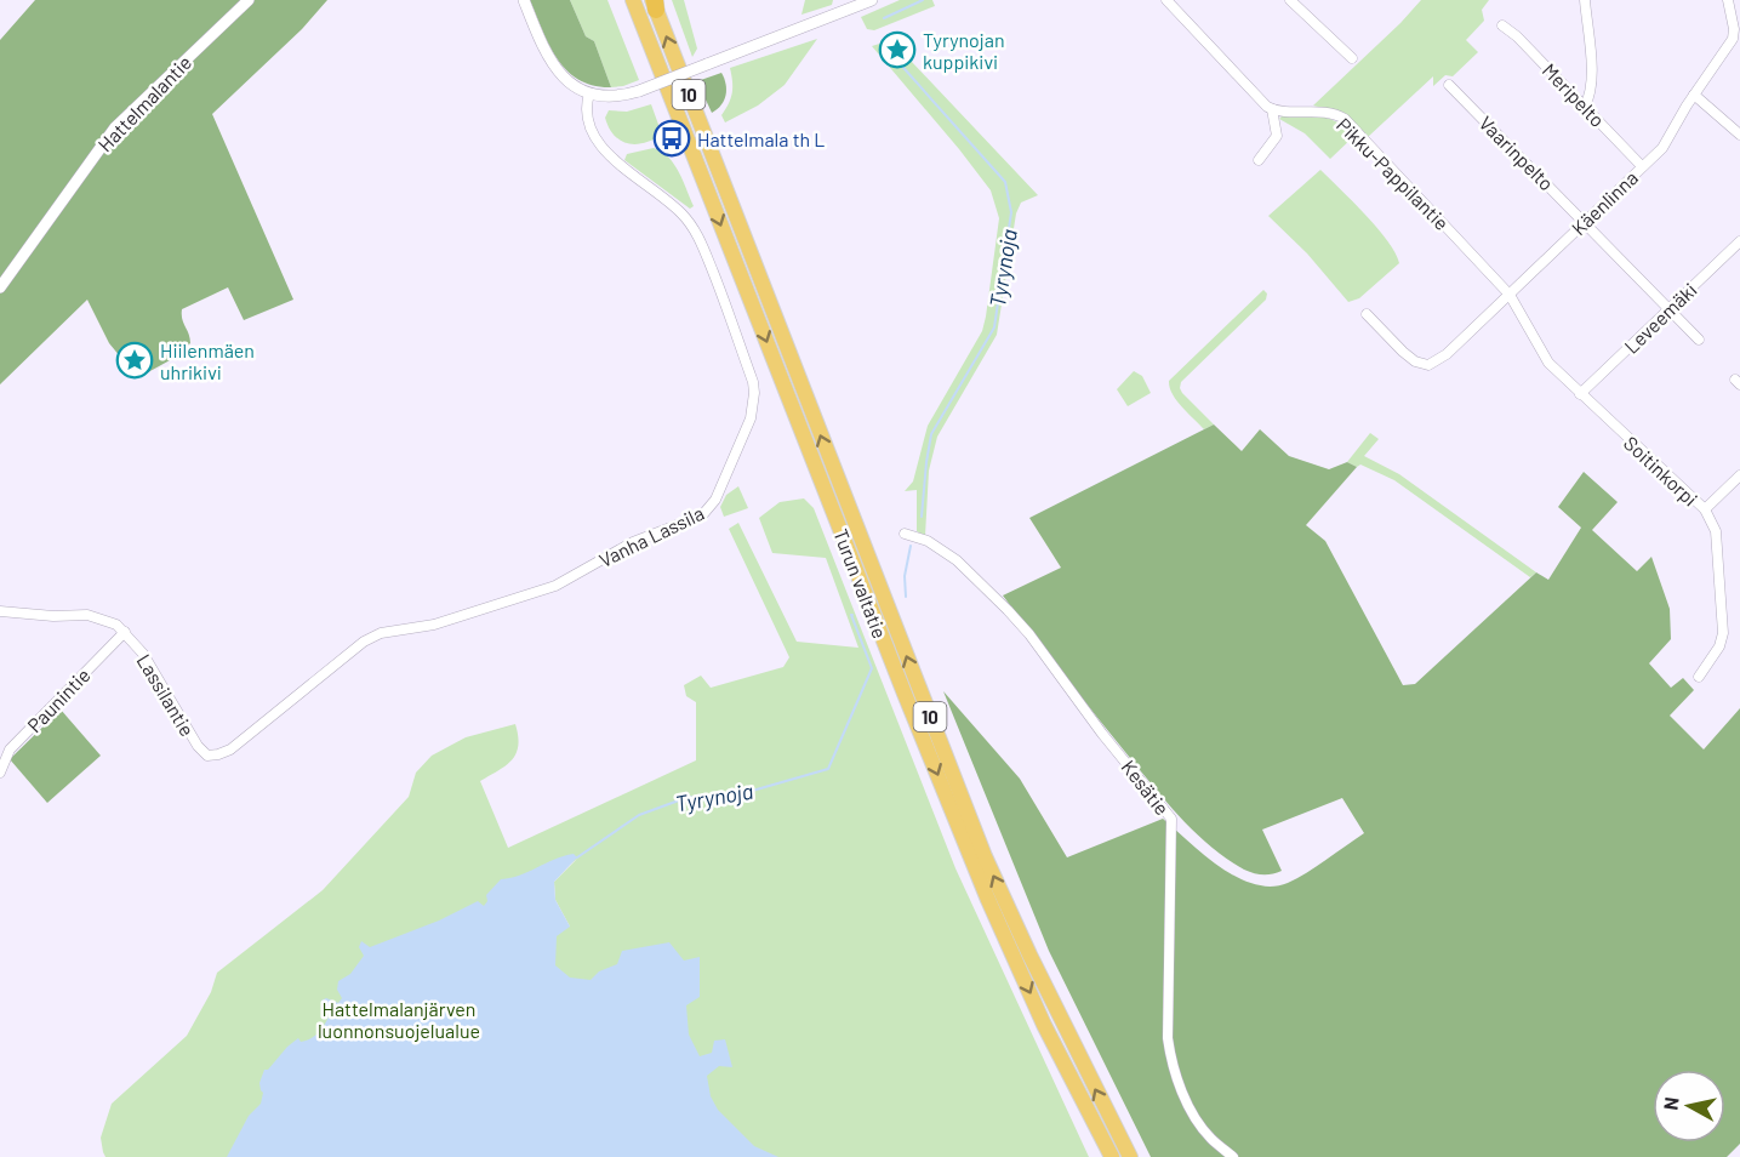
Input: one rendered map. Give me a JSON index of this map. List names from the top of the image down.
{
  "streets": {
    "highway": ["10", "Turun valtatie"],
    "street": [
      "Meripelto",
      "Hattelmalantie",
      "Vaarinpelto",
      "Pikku-Pappilantie",
      "Käenlinna",
      "Leveemäki",
      "Soitinkorpi",
      "Vanha Lassila",
      "Lassilantie",
      "Paunintie",
      "Kesätie"
    ]
  },
  "crossings": [
    ["Meripelto", "Käenlinna"],
    ["Vaarinpelto", "Käenlinna"],
    ["Vaarinpelto", "Leveemäki"],
    ["Pikku-Pappilantie", "Käenlinna"],
    ["Pikku-Pappilantie", "Soitinkorpi"],
    ["Käenlinna", "Soitinkorpi"],
    ["Leveemäki", "Soitinkorpi"],
    ["Vanha Lassila", "Lassilantie"],
    ["Lassilantie", "Paunintie"]
  ],
  "water": ["Tyrynoja"],
  "parks": ["Hattelmalanjärven luonnonsuojelualue"],
  "places": {
    "place": ["Tyrynojan kuppikivi", "Hiilenmäen uhrikivi"],
    "bus stop": ["Hattelmala th L"]
  },
  "north": "left"
}
